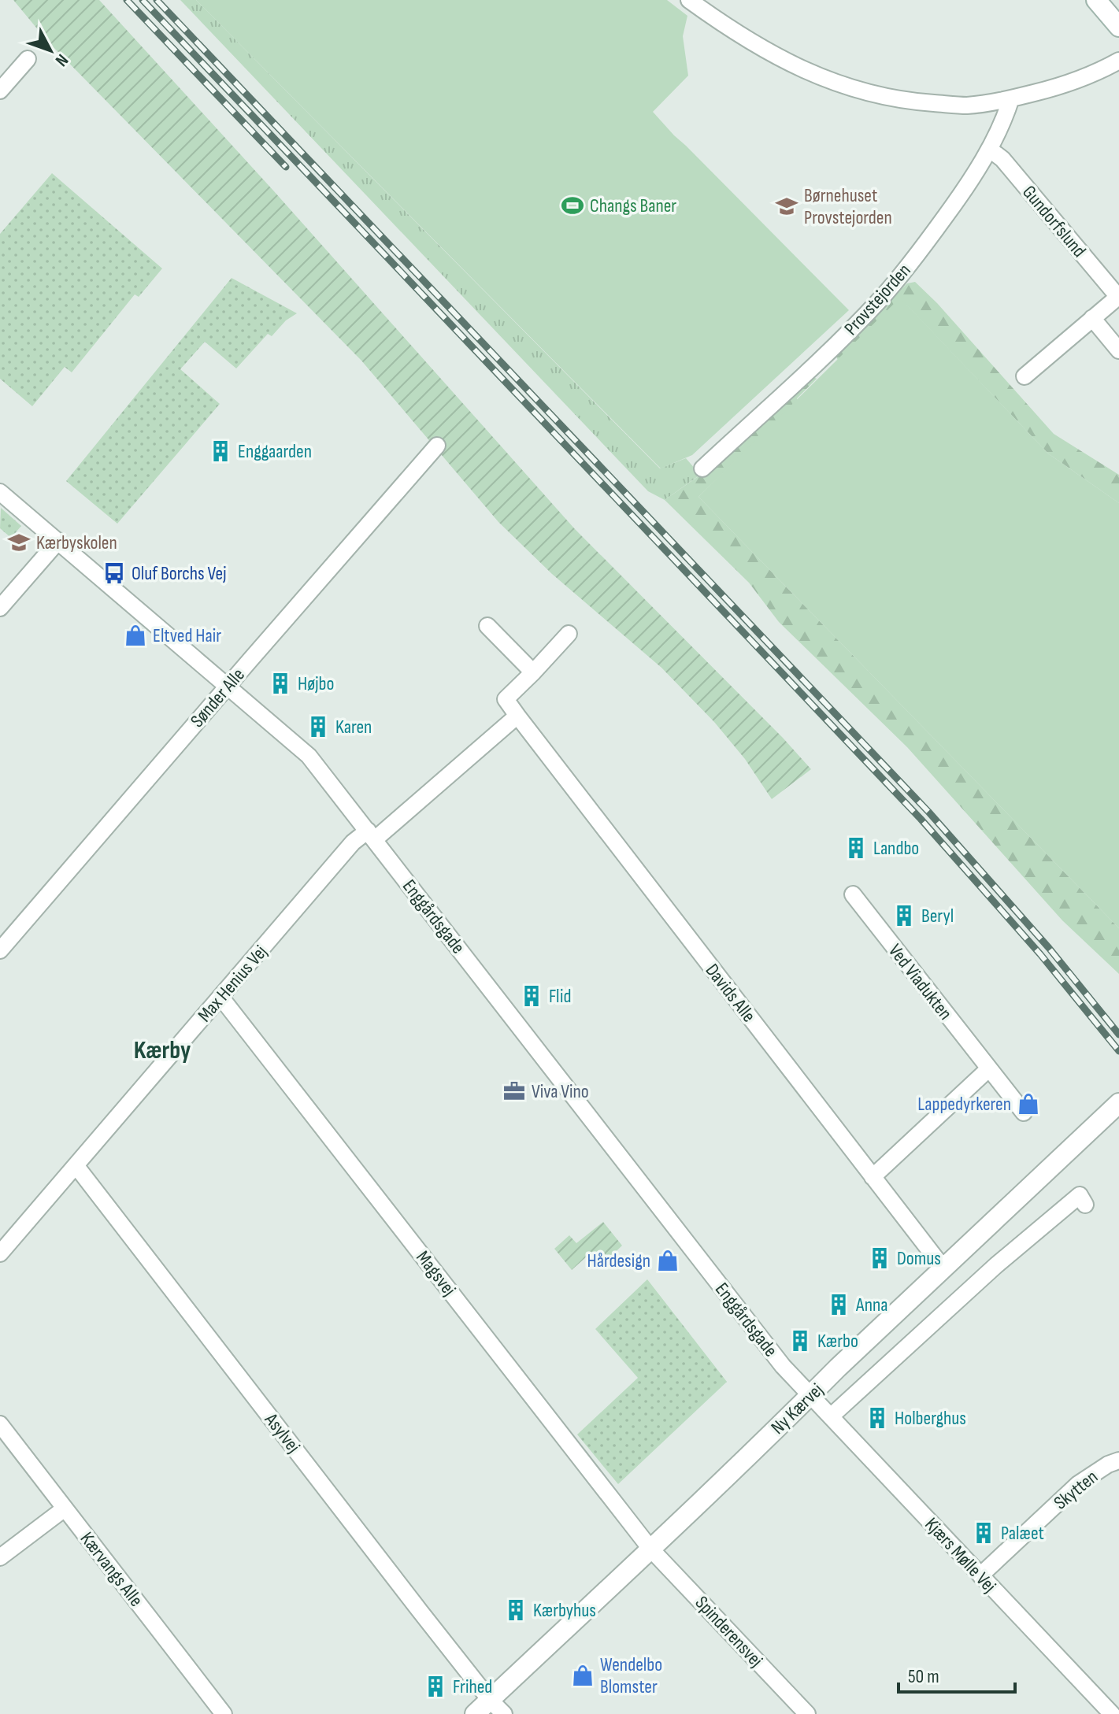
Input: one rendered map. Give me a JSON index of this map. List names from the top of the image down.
{
  "streets": {
    "street": [
      "Gundorfslund",
      "Provstejorden",
      "Sønder Alle",
      "Enggårdsgade",
      "Ved Viadukten",
      "Max Henius Vej",
      "Davids Alle",
      "Magsvej",
      "Ny Kærvej",
      "Asylvej",
      "Skytten",
      "Kjærs Mølle Vej",
      "Kærvangs Alle",
      "Spinderensvej"
    ]
  },
  "crossings": [
    ["Gundorfslund", "Provstejorden"],
    ["Sønder Alle", "Enggårdsgade"],
    ["Enggårdsgade", "Max Henius Vej"],
    ["Enggårdsgade", "Ny Kærvej"],
    ["Enggårdsgade", "Kjærs Mølle Vej"],
    ["Max Henius Vej", "Magsvej"],
    ["Max Henius Vej", "Asylvej"],
    ["Davids Alle", "Ny Kærvej"],
    ["Magsvej", "Ny Kærvej"],
    ["Magsvej", "Spinderensvej"],
    ["Ny Kærvej", "Asylvej"],
    ["Ny Kærvej", "Kjærs Mølle Vej"],
    ["Ny Kærvej", "Spinderensvej"],
    ["Skytten", "Kjærs Mølle Vej"]
  ],
  "districts": ["Kærby"],
  "places": {
    "sports": ["Changs Baner"],
    "school or university": ["Børnehuset Provstejorden", "Kærbyskolen"],
    "building": [
      "Enggaarden",
      "Højbo",
      "Karen",
      "Landbo",
      "Beryl",
      "Flid",
      "Domus",
      "Anna",
      "Kærbo",
      "Holberghus",
      "Palæet",
      "Kærbyhus",
      "Frihed"
    ],
    "bus stop": ["Oluf Borchs Vej"],
    "shop": [
      "Eltved Hair",
      "Lappedyrkeren",
      "Hårdesign",
      "Wendelbo Blomster"
    ],
    "office": ["Viva Vino"]
  },
  "scale_bar": "50 m",
  "north": "bottom right"
}
